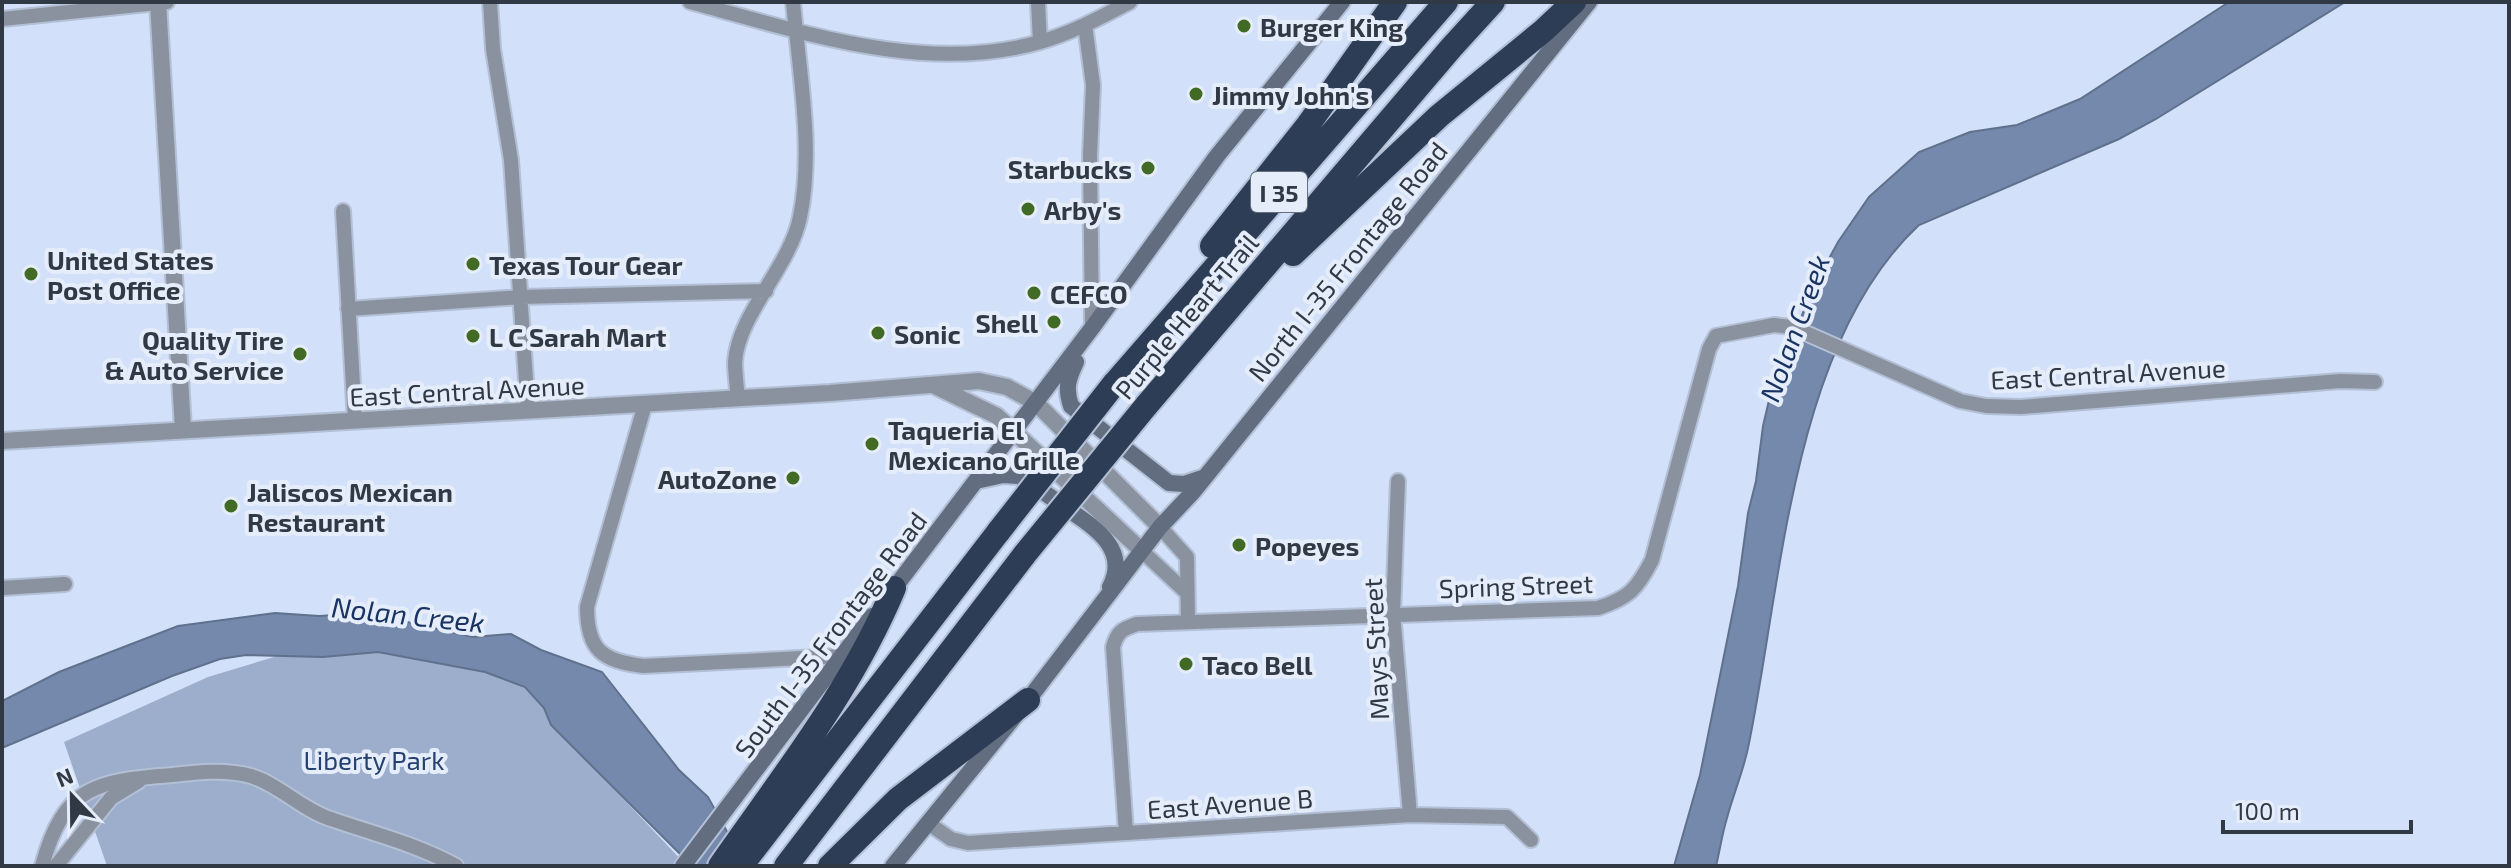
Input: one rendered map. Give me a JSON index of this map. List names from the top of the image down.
{
  "streets": {
    "highway": ["I 35", "Purple Heart Trail"],
    "main road": ["North I-35 Frontage Road", "South I-35 Frontage Road"],
    "street": [
      "East Central Avenue",
      "Spring Street",
      "Mays Street",
      "East Avenue B"
    ]
  },
  "crossings": [
    ["North I-35 Frontage Road", "East Central Avenue"],
    ["East Central Avenue", "Spring Street"],
    ["East Central Avenue", "South I-35 Frontage Road"],
    ["Spring Street", "Mays Street"],
    ["Spring Street", "East Avenue B"],
    ["Mays Street", "East Avenue B"]
  ],
  "water": ["Nolan Creek"],
  "parks": ["Liberty Park"],
  "places": [
    "Burger King",
    "Jimmy John's",
    "Starbucks",
    "Arby's",
    "Texas Tour Gear",
    "United States Post Office",
    "CEFCO",
    "Shell",
    "Sonic",
    "L C Sarah Mart",
    "Quality Tire & Auto Service",
    "Taqueria El Mexicano Grille",
    "AutoZone",
    "Jaliscos Mexican Restaurant",
    "Popeyes",
    "Taco Bell"
  ],
  "scale_bar": "100 m",
  "north": "top"
}
